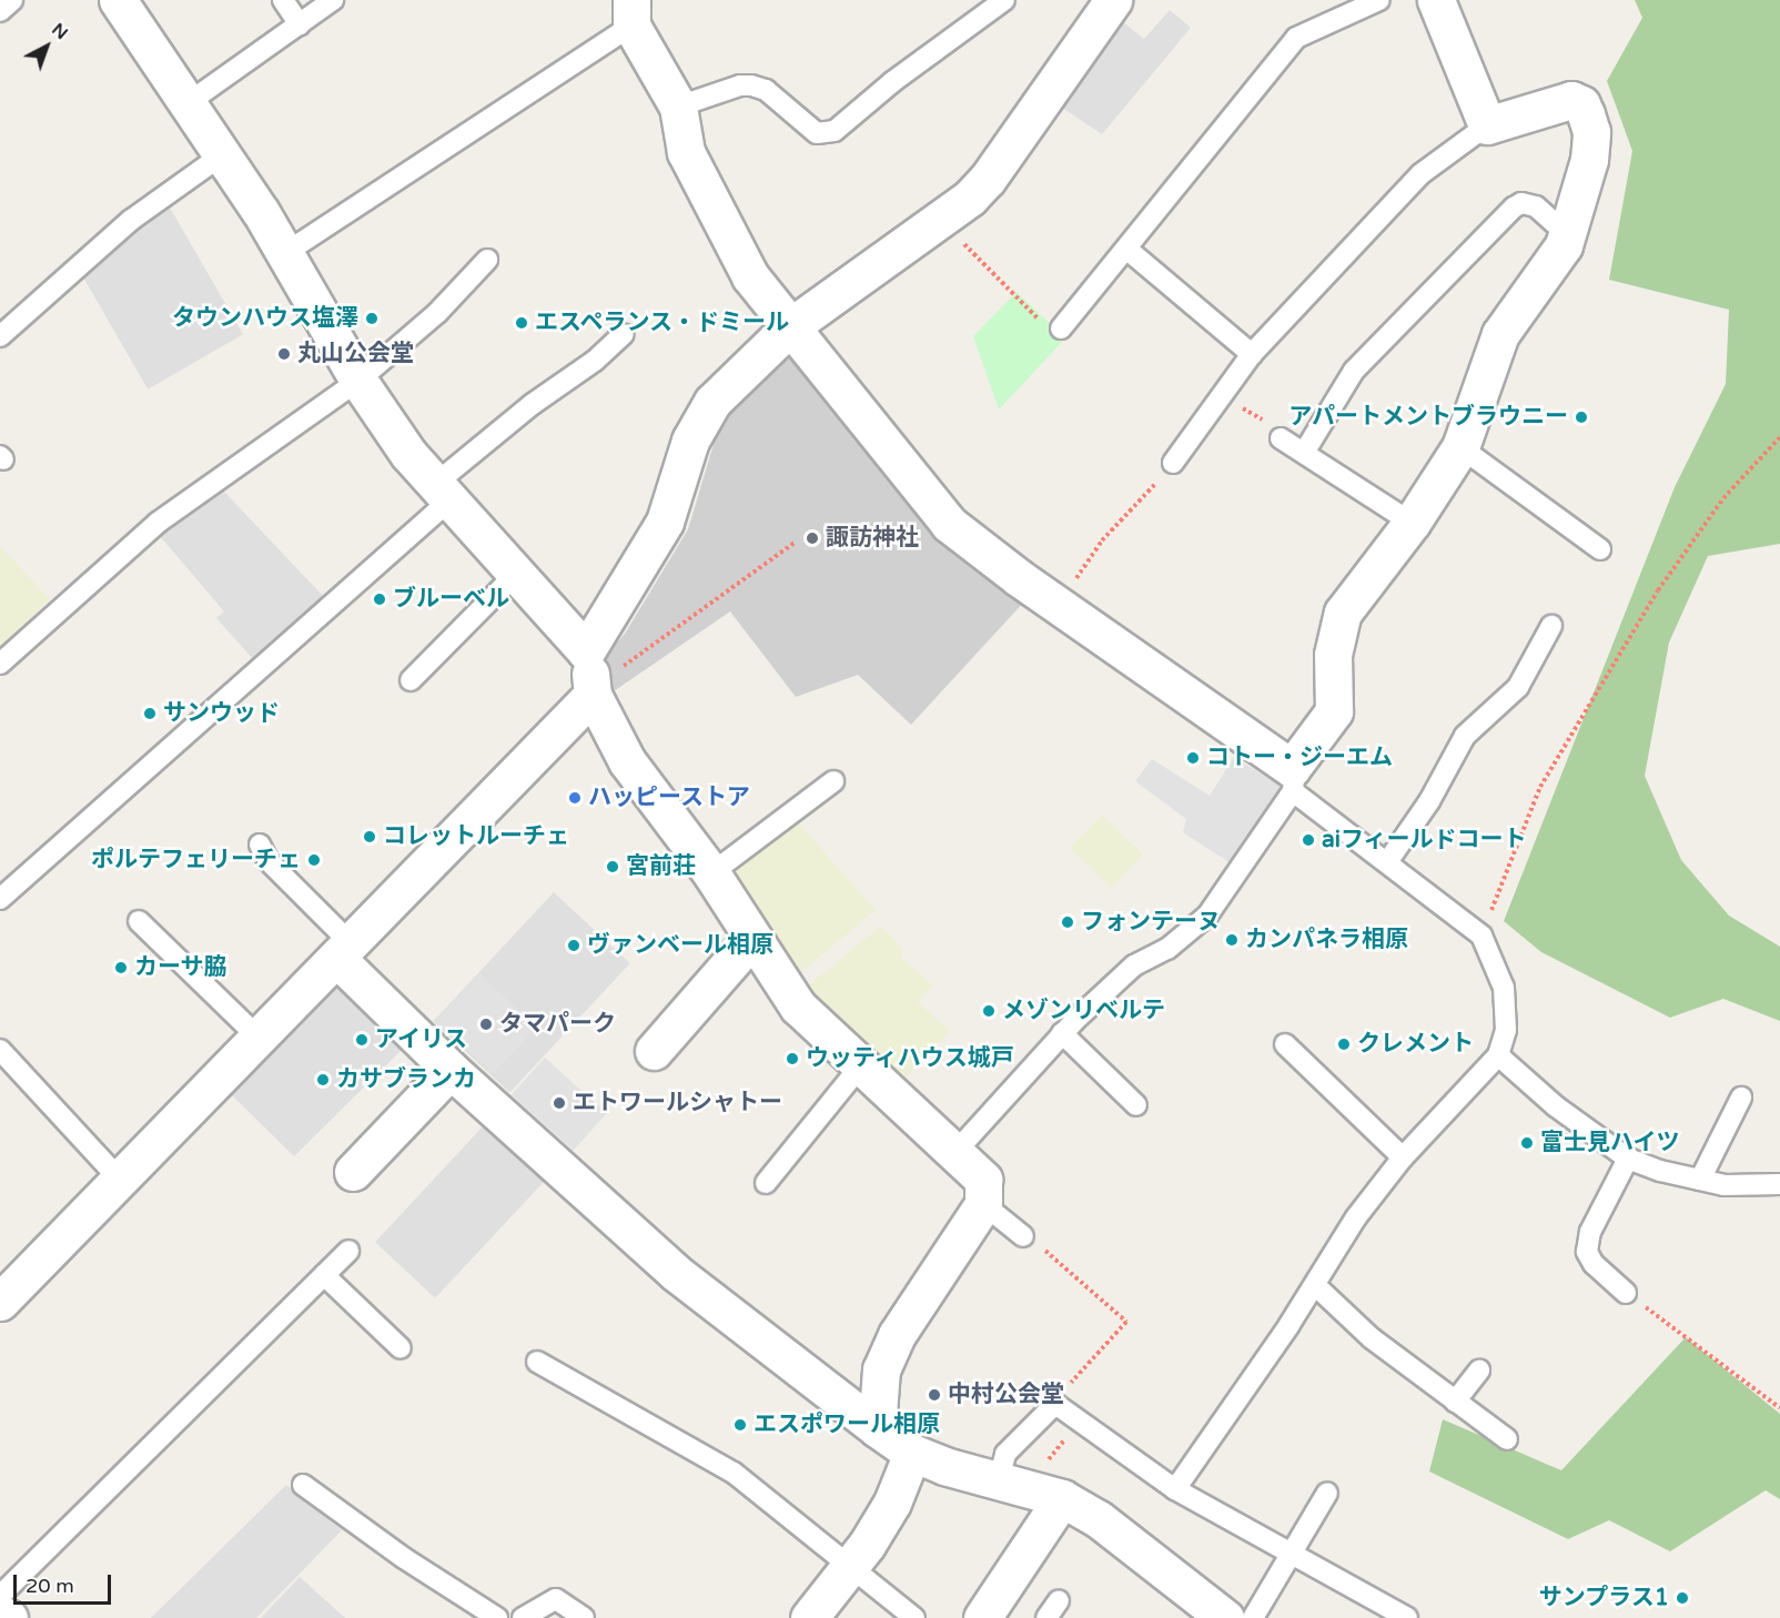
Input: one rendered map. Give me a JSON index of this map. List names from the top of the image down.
{
  "places": [
    "タウンハウス塩澤",
    "エスペランス・ドミール",
    "丸山公会堂",
    "アパートメントブラウニー",
    "諏訪神社",
    "ブルーベル",
    "サンウッド",
    "コトー・ジーエム",
    "ハッピーストア",
    "コレットルーチェ",
    "aiフィールドコート",
    "ポルテフェリーチェ",
    "宮前荘",
    "フォンテーヌ",
    "カンパネラ相原",
    "ヴァンベール相原",
    "カーサ脇",
    "メゾンリベルテ",
    "タマパーク",
    "アイリス",
    "クレメント",
    "ウッティハウス城戸",
    "カサブランカ",
    "エトワールシャトー",
    "富士見ハイツ",
    "中村公会堂",
    "エスポワール相原",
    "サンプラス1"
  ],
  "scale_bar": "20 m",
  "north": "top right"
}
